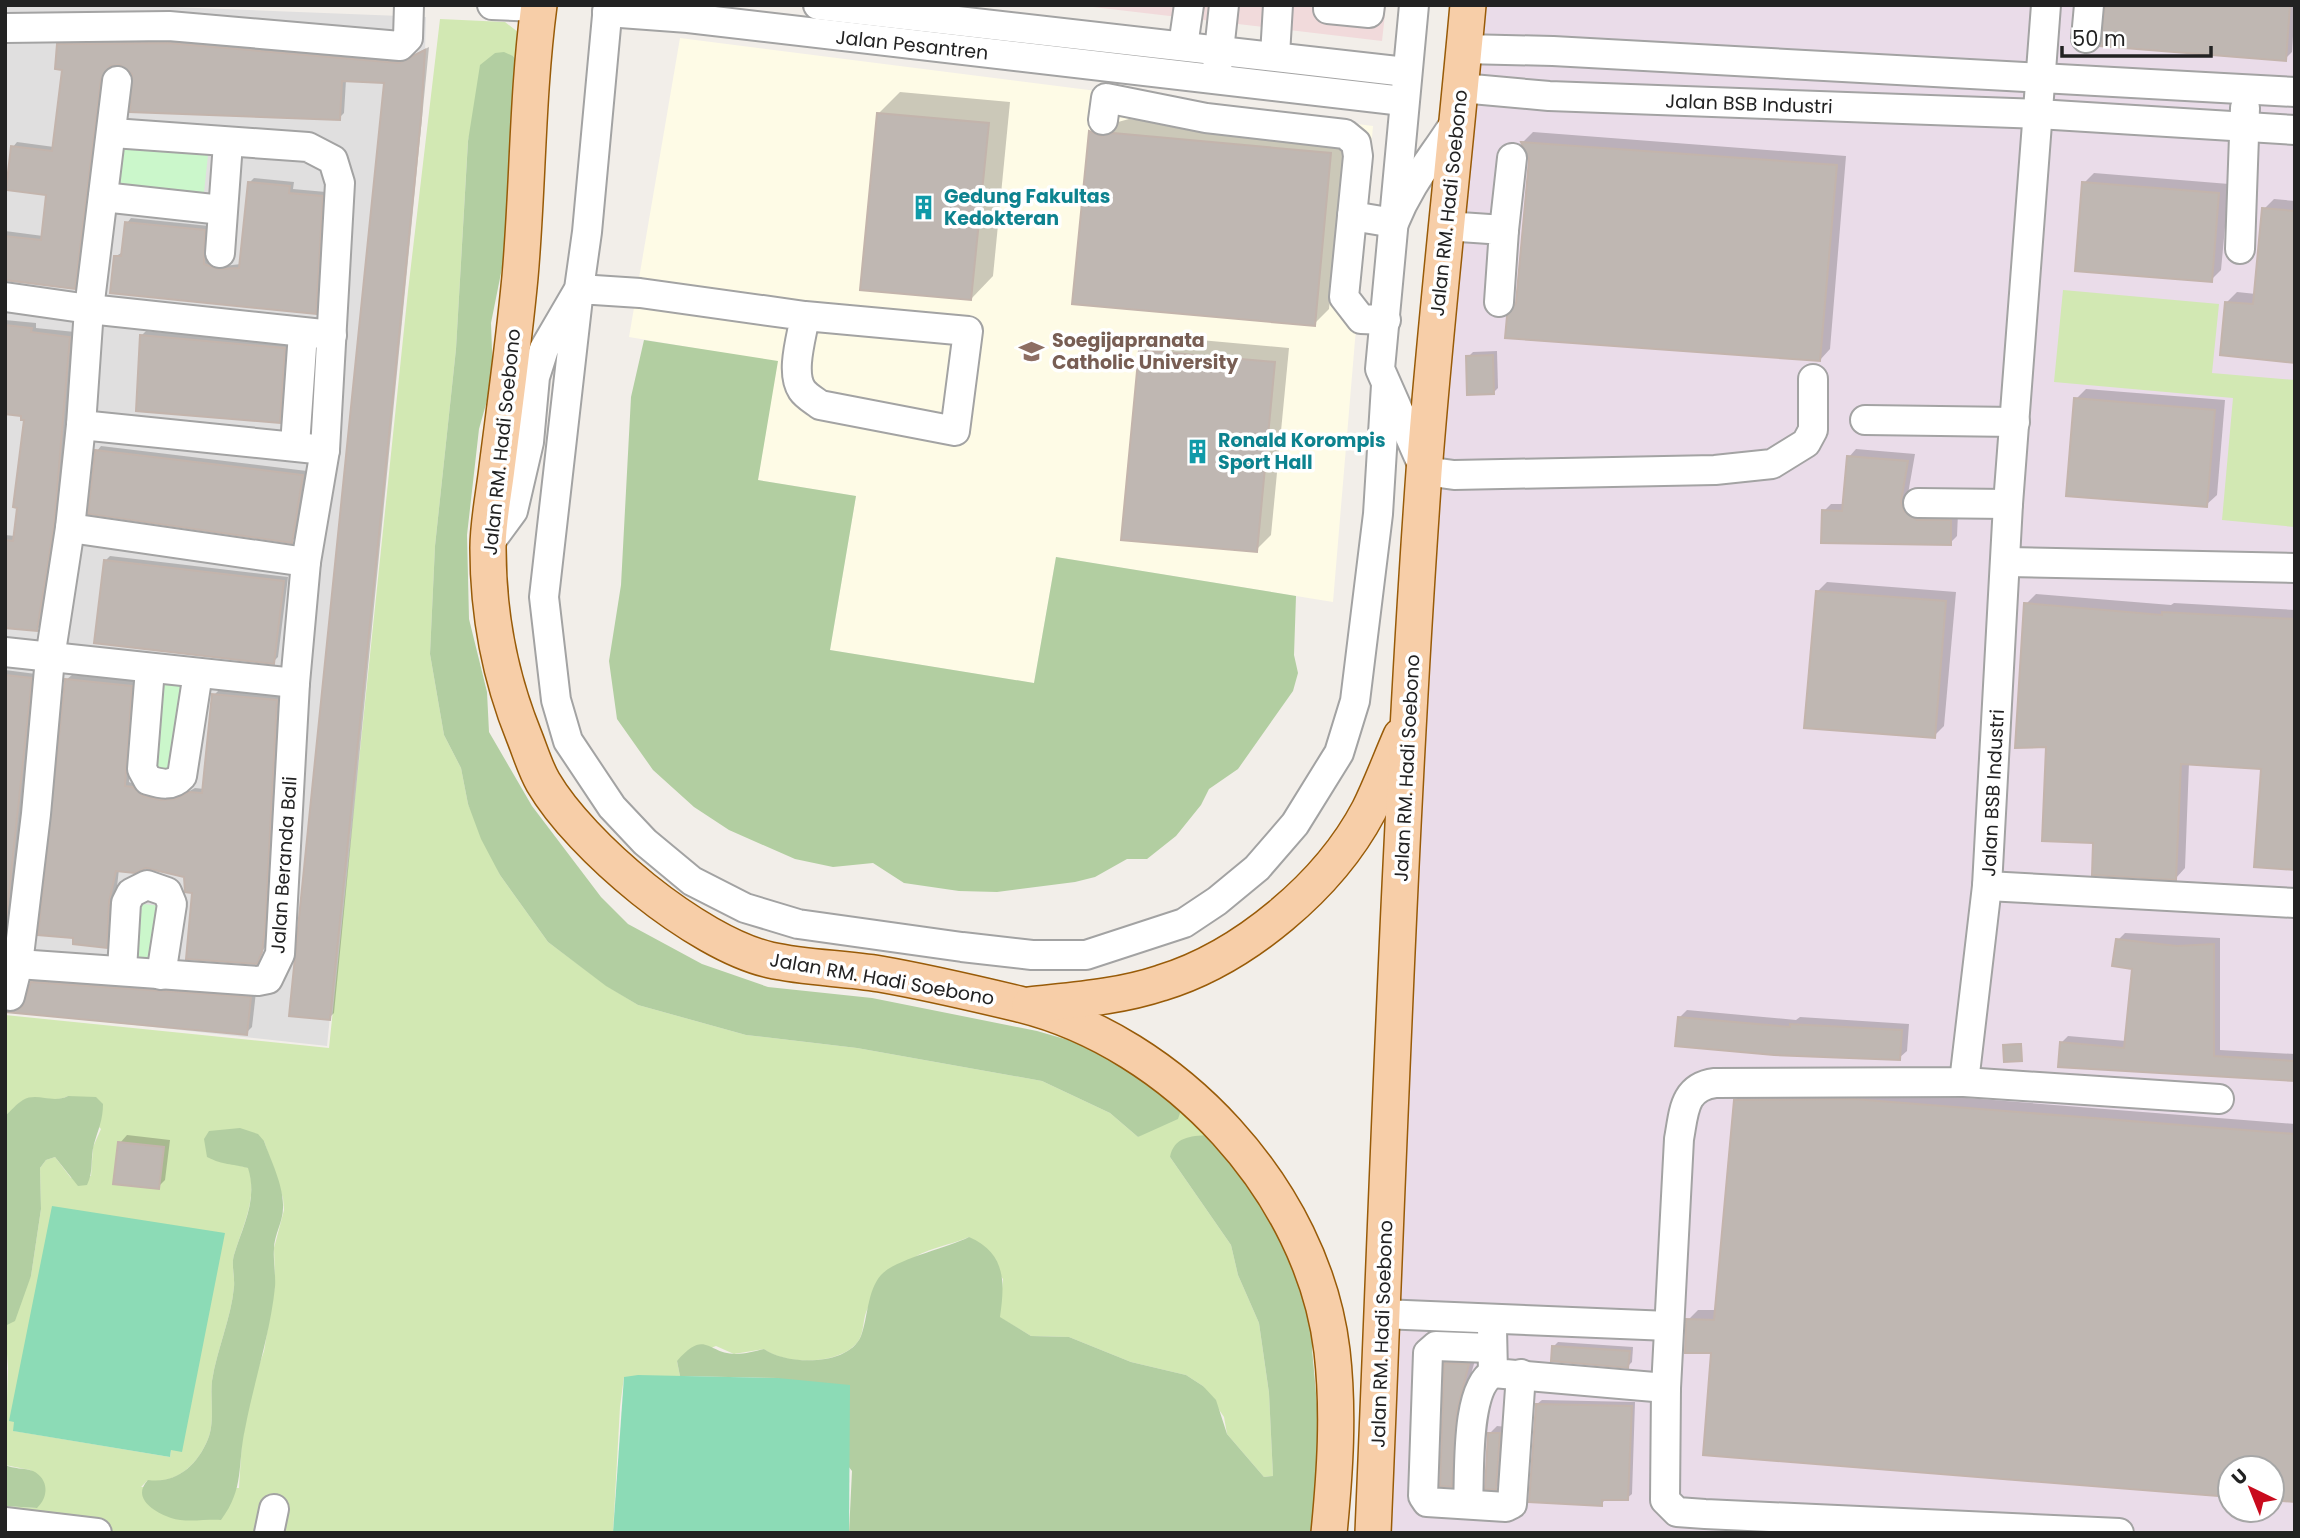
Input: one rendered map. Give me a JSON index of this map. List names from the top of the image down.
{
  "streets": {
    "main road": ["Jalan RM. Hadi Soebono"],
    "street": ["Jalan Pesantren", "Jalan BSB Industri", "Jalan Beranda Bali"]
  },
  "crossings": [
    ["Jalan BSB Industri", "Jalan RM. Hadi Soebono"]
  ],
  "places": {
    "building": ["Gedung Fakultas Kedokteran", "Ronald Korompis Sport Hall"],
    "school or university": ["Soegijapranata Catholic University"]
  },
  "scale_bar": "50 m",
  "north": "top left"
}
